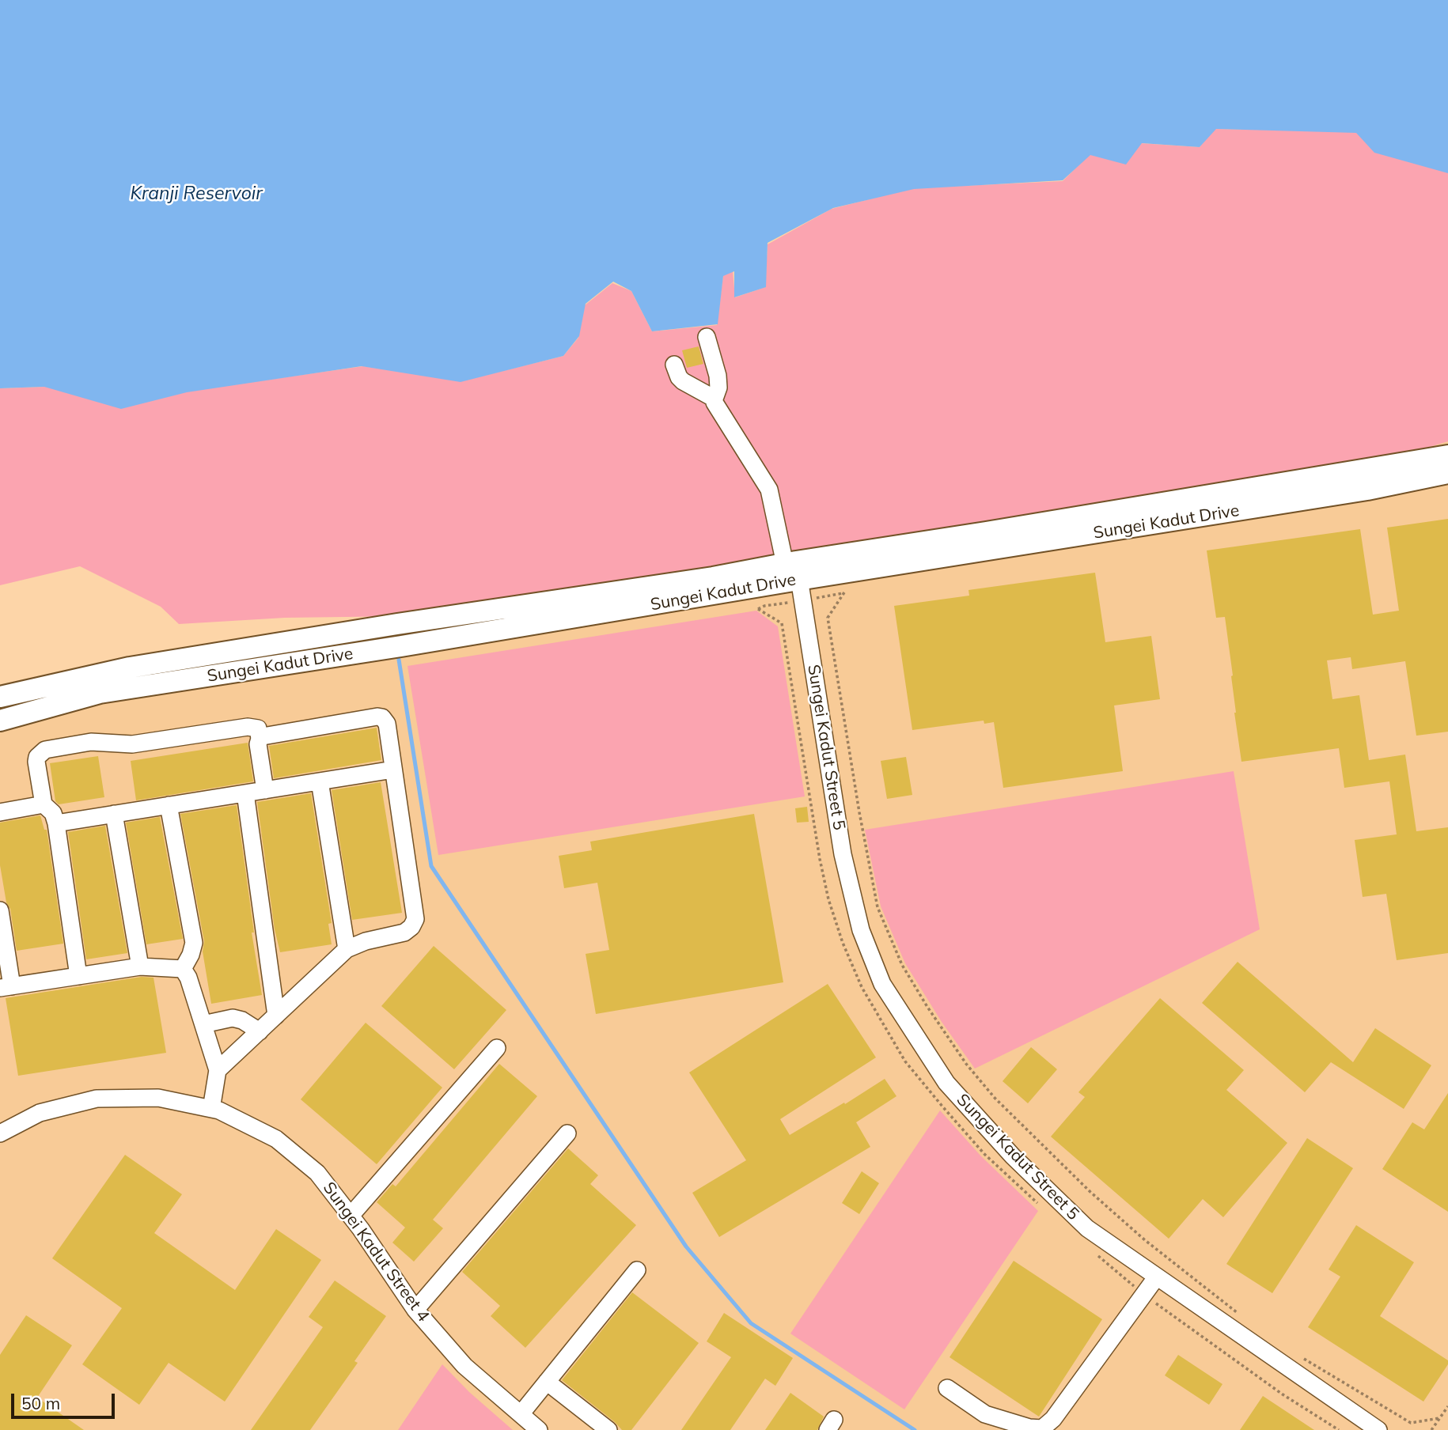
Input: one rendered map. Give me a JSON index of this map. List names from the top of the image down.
{
  "streets": {
    "main road": ["Sungei Kadut Drive"],
    "street": ["Sungei Kadut Street 5", "Sungei Kadut Street 4"]
  },
  "crossings": [
    ["Sungei Kadut Drive", "Sungei Kadut Street 5"]
  ],
  "water": ["Kranji Reservoir"],
  "scale_bar": "50 m"
}
